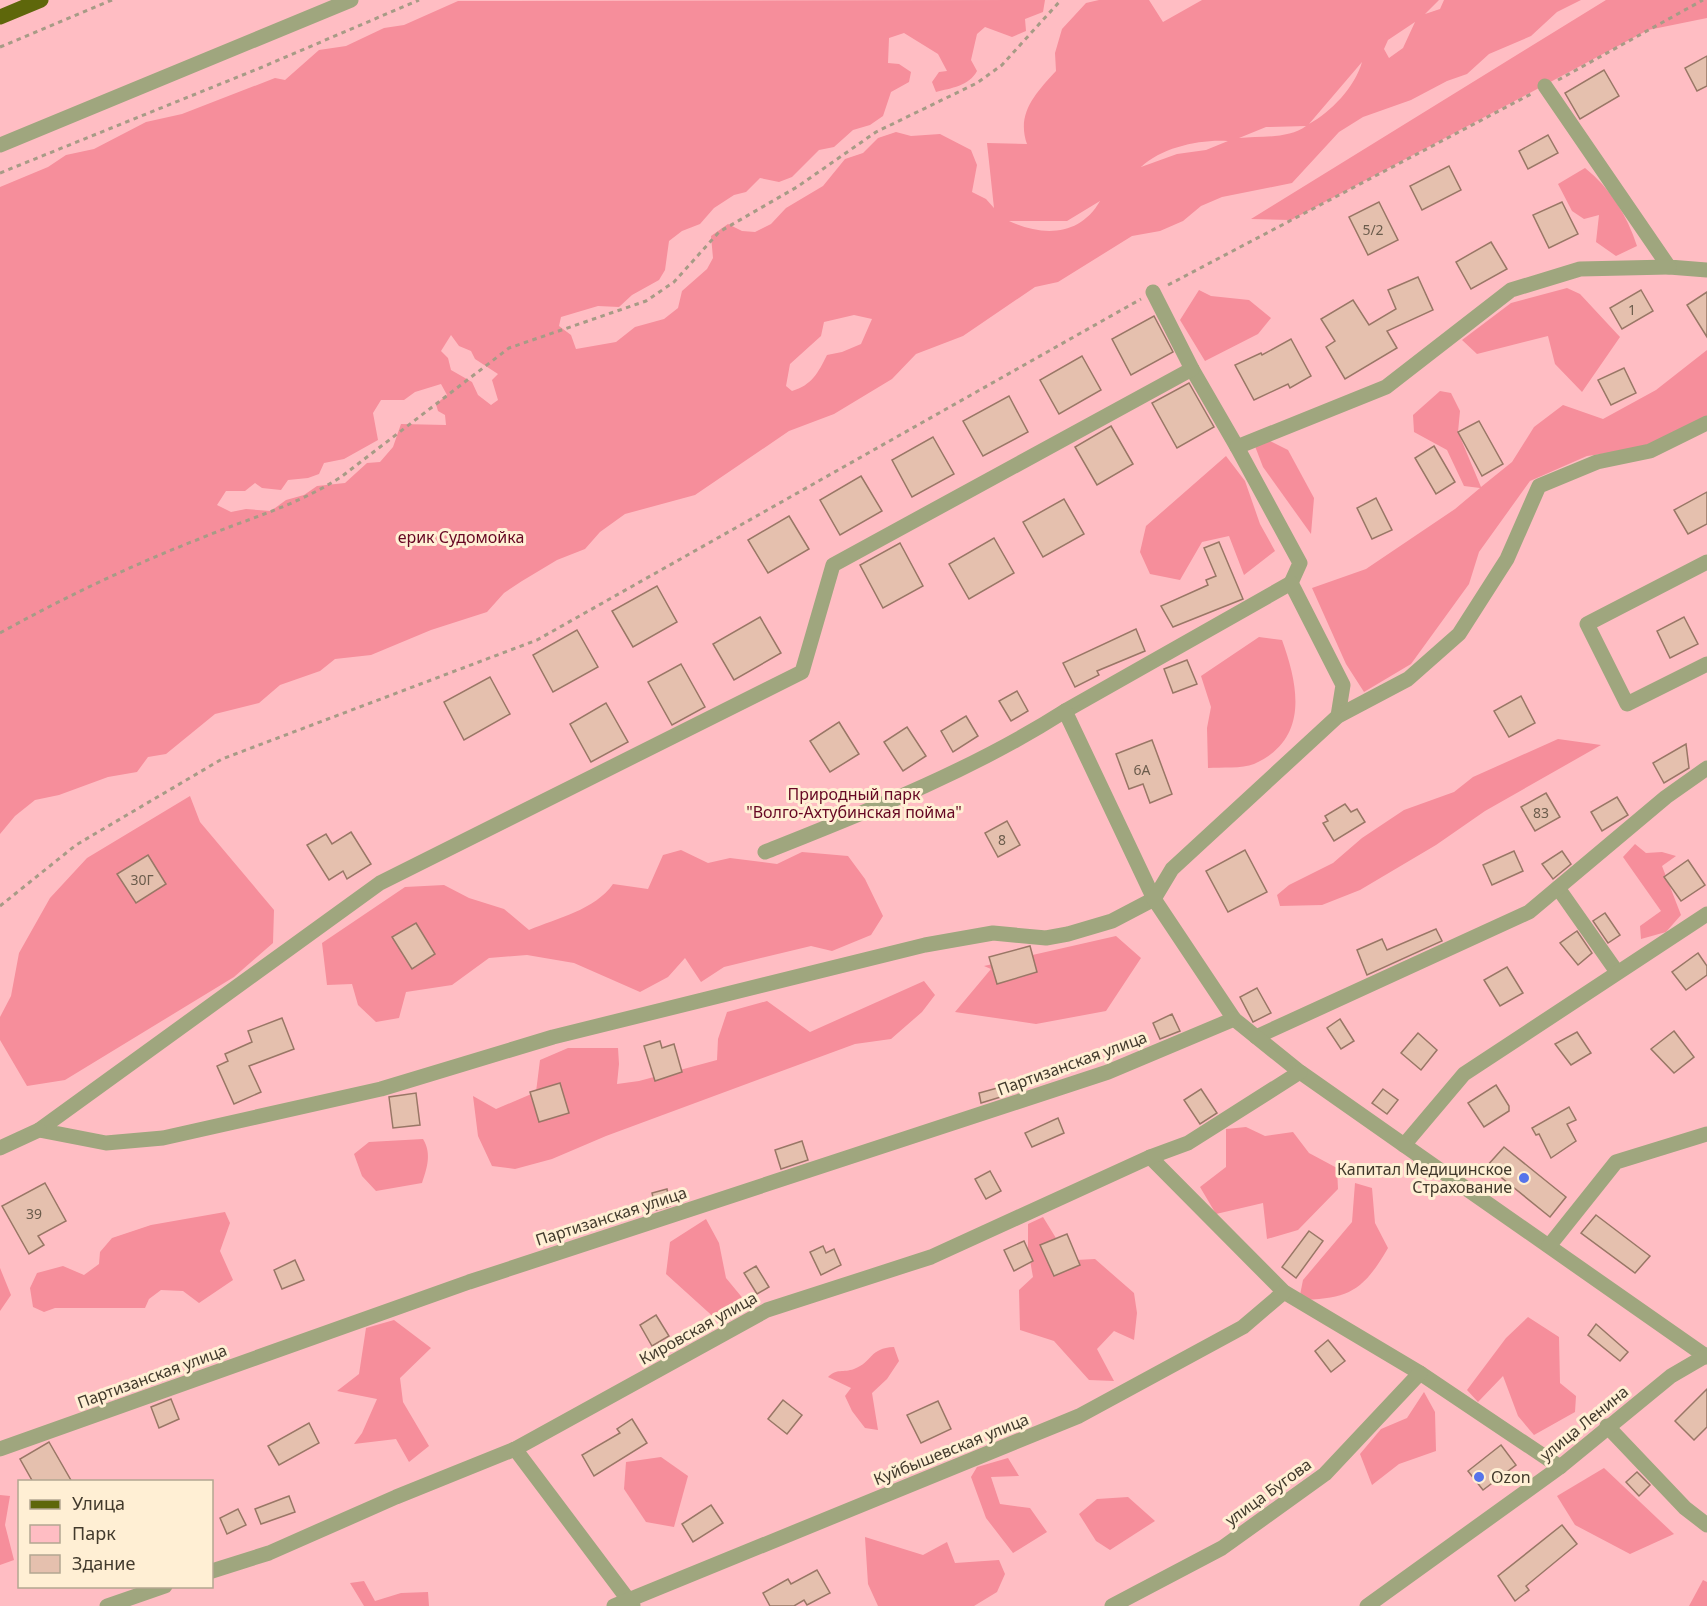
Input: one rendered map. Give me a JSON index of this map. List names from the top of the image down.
{
  "streets": {
    "street": [
      "Партизанская улица",
      "Кировская улица",
      "улица Ленина",
      "Куйбышевская улица",
      "улица Бугова"
    ]
  },
  "parks": ["ерик Судомойка", "Природный парк \"Волго-Ахтубинская пойма\""],
  "places": ["Капитал Медицинское Страхование", "Ozon"],
  "house_numbers": [
    "5/2",
    "1",
    "6А",
    "83",
    "8",
    "30Г",
    "39"
  ],
  "legend": ["Улица", "Парк", "Здание"]
}
